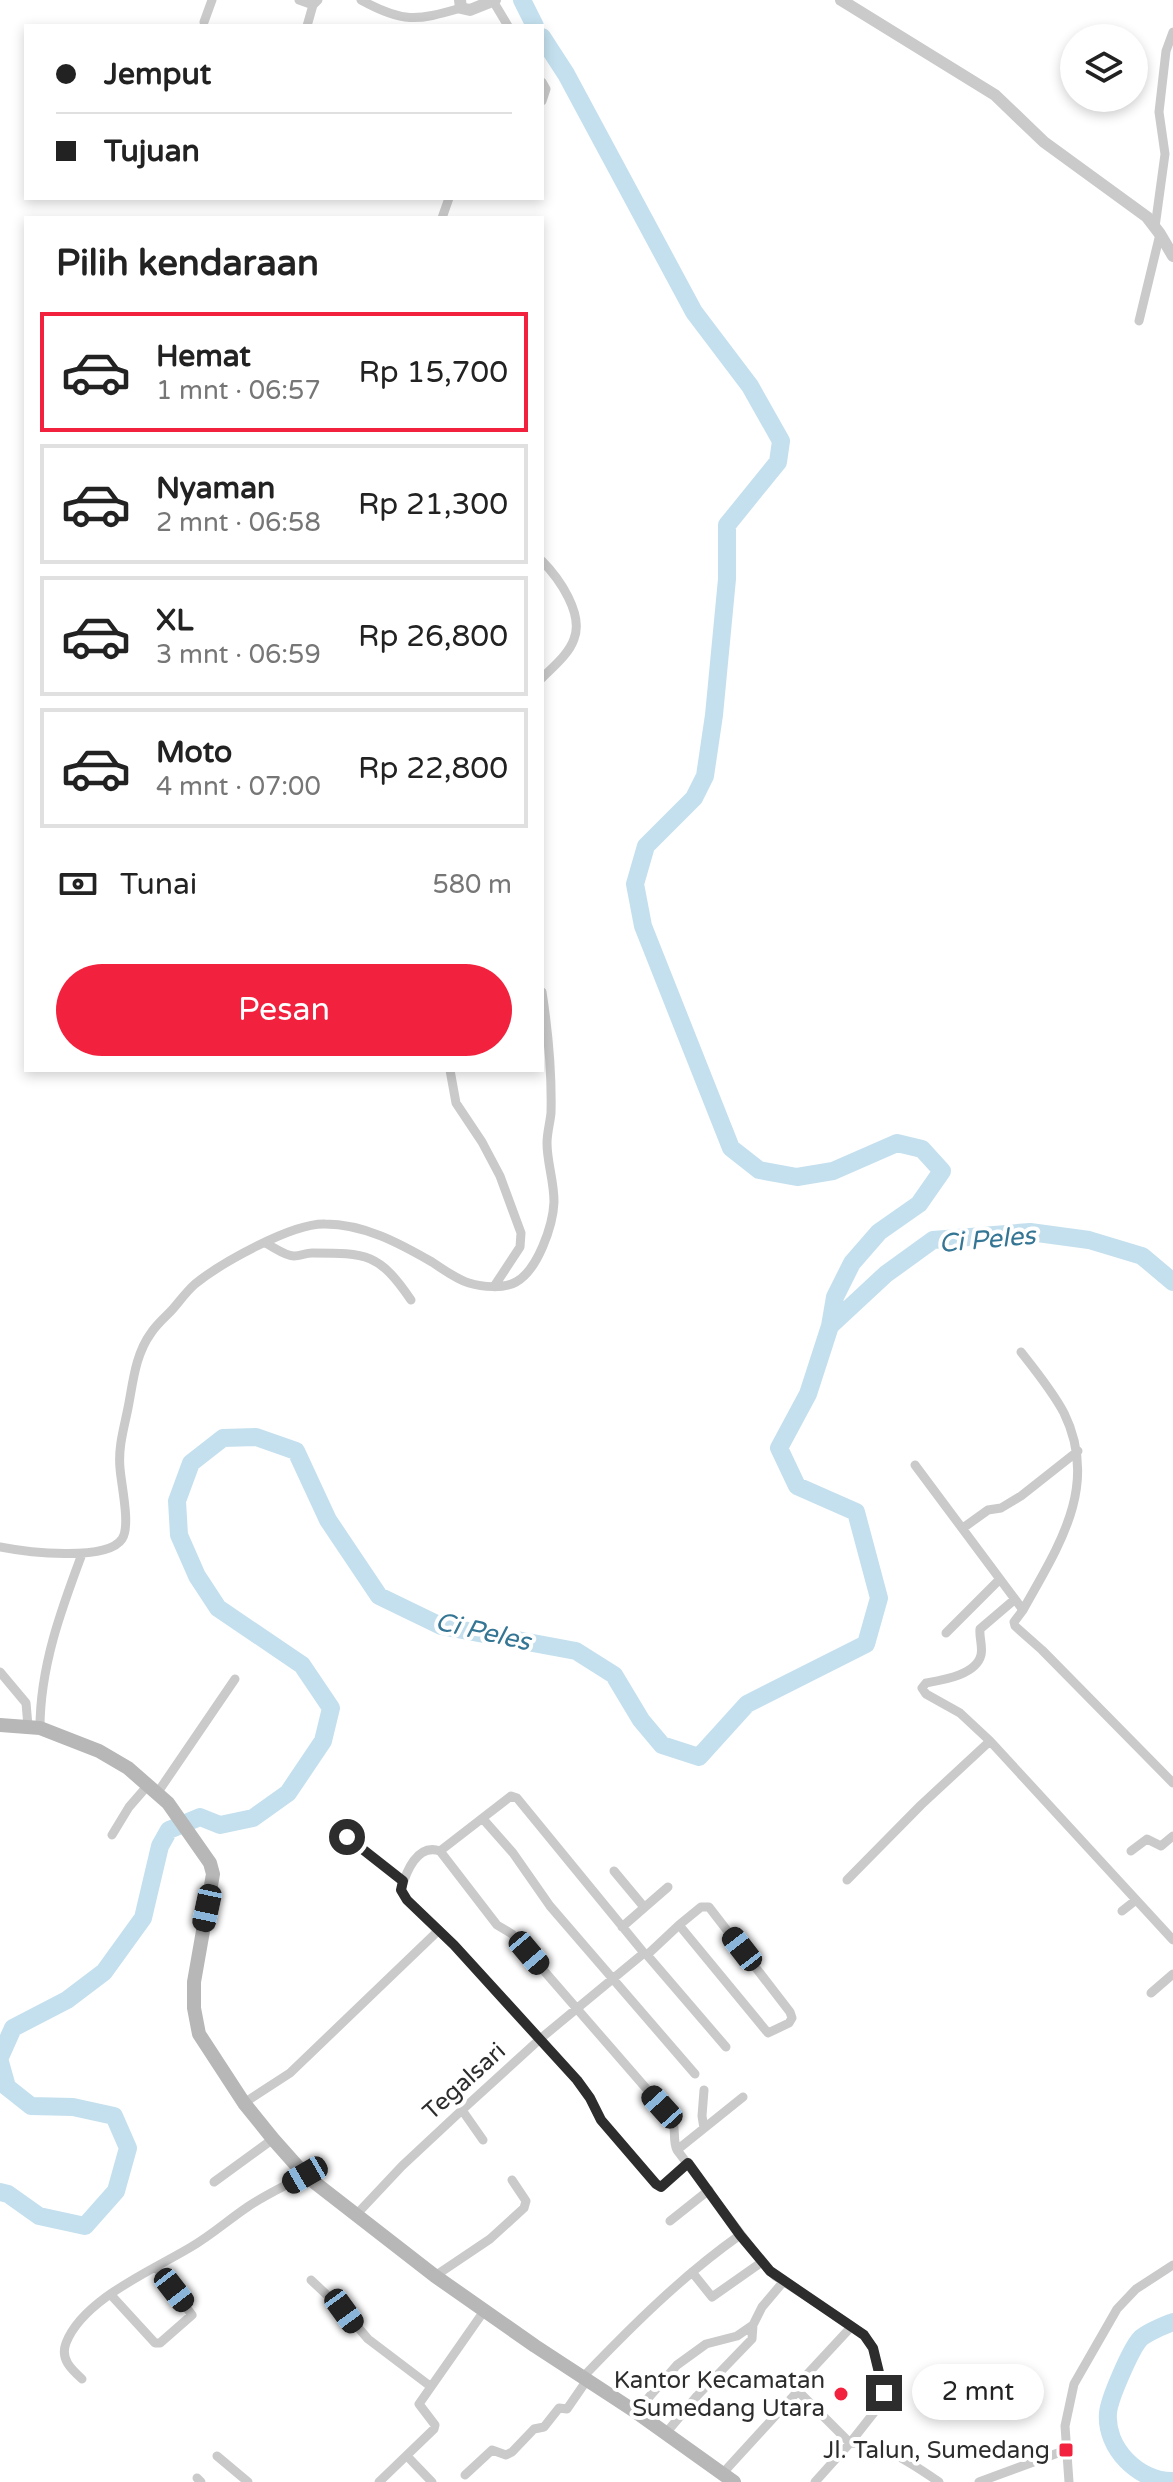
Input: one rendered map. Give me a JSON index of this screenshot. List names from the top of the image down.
{
  "streets": {
    "street": ["Tegalsari"]
  },
  "water": ["Ci Peles"],
  "places": {
    "other": ["Kantor Kecamatan Sumedang Utara"],
    "transit": ["Jl. Talun, Sumedang"]
  },
  "page": {
    "banner": ["Jemput", "Tujuan"],
    "heading": "Pilih kendaraan",
    "list": [
      {
        "name": "Hemat",
        "note": "1 mnt · 06:57",
        "value": "Rp 15,700"
      },
      {
        "name": "Nyaman",
        "note": "2 mnt · 06:58",
        "value": "Rp 21,300"
      },
      {
        "name": "XL",
        "note": "3 mnt · 06:59",
        "value": "Rp 26,800"
      },
      {
        "name": "Moto",
        "note": "4 mnt · 07:00",
        "value": "Rp 22,800"
      }
    ],
    "pay": ["Tunai", "580 m"],
    "buttons": "Pesan",
    "bubble": "2 mnt"
  }
}
